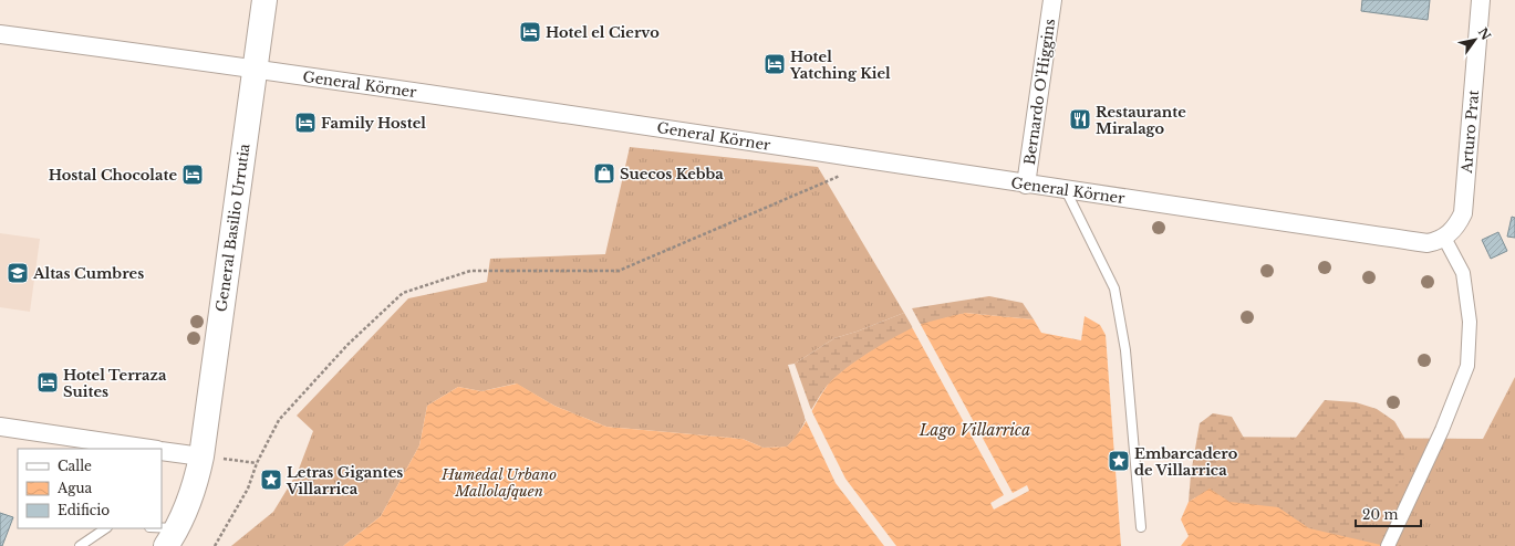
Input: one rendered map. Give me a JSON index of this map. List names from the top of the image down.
{
  "streets": {
    "main road": ["General Basilio Urrutia"],
    "street": ["General Körner", "Bernardo O'Higgins", "Arturo Prat"]
  },
  "crossings": [
    ["General Körner", "Bernardo O'Higgins"],
    ["General Körner", "Arturo Prat"],
    ["General Körner", "General Basilio Urrutia"]
  ],
  "water": ["Lago Villarrica"],
  "parks": ["Humedal Urbano Mallolafquen"],
  "places": {
    "hotel": [
      "Hotel el Ciervo",
      "Hotel Yatching Kiel",
      "Family Hostel",
      "Hostal Chocolate",
      "Hotel Terraza Suites"
    ],
    "restaurant": ["Restaurante Miralago"],
    "shop": ["Suecos Kebba"],
    "school or university": ["Altas Cumbres"],
    "place": ["Embarcadero de Villarrica", "Letras Gigantes Villarrica"]
  },
  "legend": ["Calle", "Agua", "Edificio"],
  "scale_bar": "20 m",
  "north": "top right"
}
